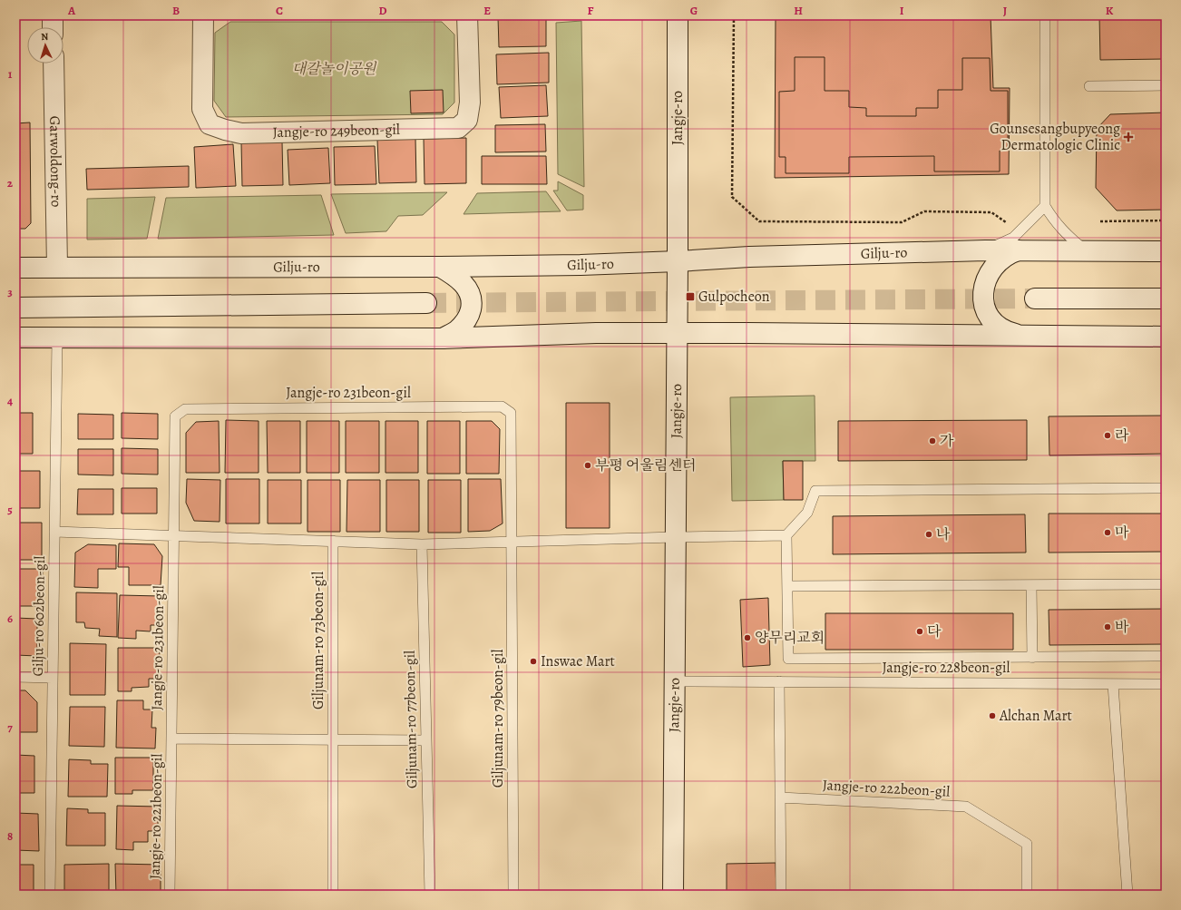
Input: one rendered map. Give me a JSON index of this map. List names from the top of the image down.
{
  "streets": {
    "main road": [
      "Jangje-ro",
      "Jangje-ro 249beon-gil",
      "Garwoldong-ro",
      "Gilju-ro"
    ],
    "lane": [
      "Jangje-ro 231beon-gil",
      "Gilju-ro 602beon-gil",
      "Giljunam-ro 73beon-gil",
      "Jangje-ro 228beon-gil",
      "Giljunam-ro 79beon-gil",
      "Giljunam-ro 77beon-gil",
      "Jangje-ro 222beon-gil",
      "Jangje-ro 221beon-gil"
    ]
  },
  "crossings": [
    ["Jangje-ro", "Gilju-ro"],
    ["Jangje-ro", "Jangje-ro 228beon-gil"],
    ["Garwoldong-ro", "Gilju-ro"],
    ["Jangje-ro 231beon-gil", "Giljunam-ro 79beon-gil"],
    ["Jangje-ro 231beon-gil", "Jangje-ro 221beon-gil"]
  ],
  "parks": ["대갈놀이공원"],
  "places": {
    "health": ["Gounsesangbupyeong Dermatologic Clinic"],
    "transit": ["Gulpocheon"],
    "other": [
      "라",
      "가",
      "부평 어울림센터",
      "마",
      "나",
      "바",
      "다",
      "양무리교회",
      "Inswae Mart",
      "Alchan Mart"
    ]
  },
  "north": "top",
  "grid": {
    "columns": [
      "A",
      "B",
      "C",
      "D",
      "E",
      "F",
      "G",
      "H",
      "I",
      "J",
      "K"
    ],
    "rows": [
      "1",
      "2",
      "3",
      "4",
      "5",
      "6",
      "7",
      "8"
    ]
  }
}
